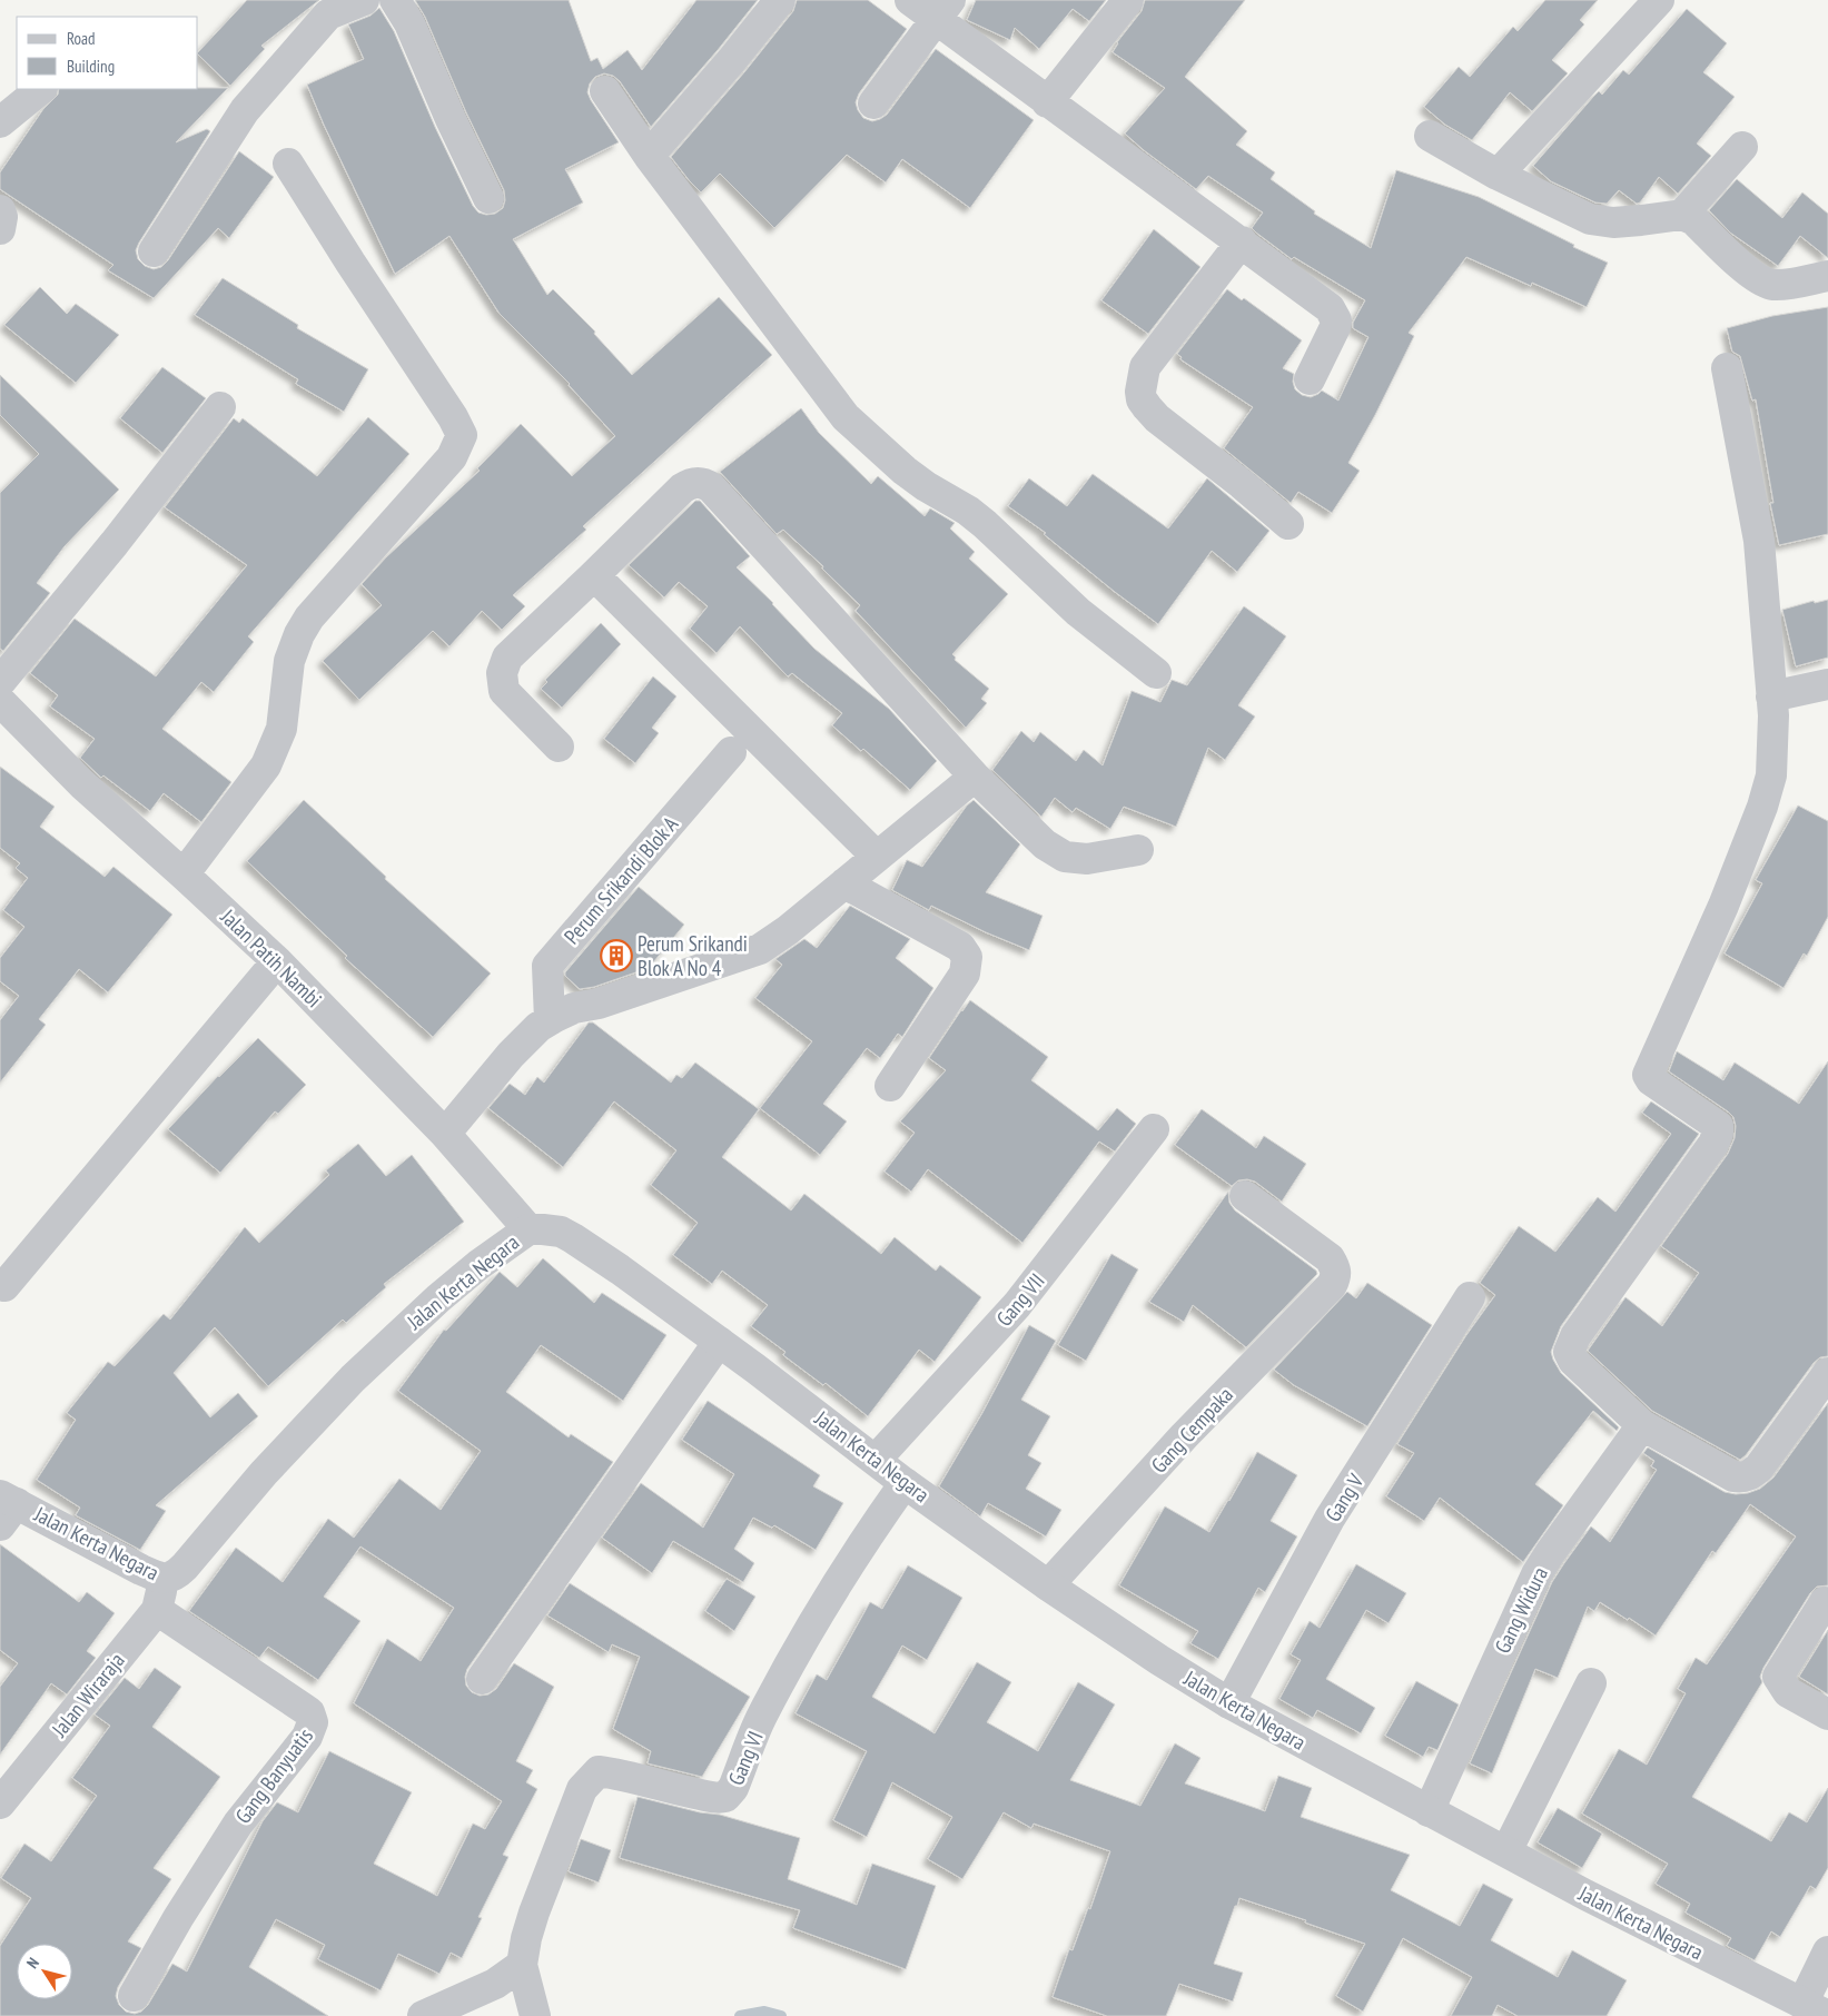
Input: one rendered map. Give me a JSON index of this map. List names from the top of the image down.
{
  "streets": {
    "street": [
      "Perum Srikandi Blok A",
      "Jalan Patih Nambi",
      "Jalan Kerta Negara",
      "Gang VII",
      "Gang Cempaka",
      "Gang V",
      "Gang Widura",
      "Jalan Wiraraja",
      "Gang VI",
      "Gang Banyuatis"
    ]
  },
  "crossings": [
    ["Jalan Patih Nambi", "Jalan Kerta Negara"],
    ["Jalan Kerta Negara", "Gang VII"],
    ["Jalan Kerta Negara", "Gang Cempaka"],
    ["Jalan Kerta Negara", "Gang V"],
    ["Jalan Kerta Negara", "Gang Widura"],
    ["Jalan Kerta Negara", "Jalan Wiraraja"],
    ["Jalan Kerta Negara", "Gang VI"],
    ["Jalan Wiraraja", "Gang Banyuatis"]
  ],
  "places": {
    "building": ["Perum Srikandi Blok A No 4"]
  },
  "legend": ["Road", "Building"],
  "north": "top left"
}
